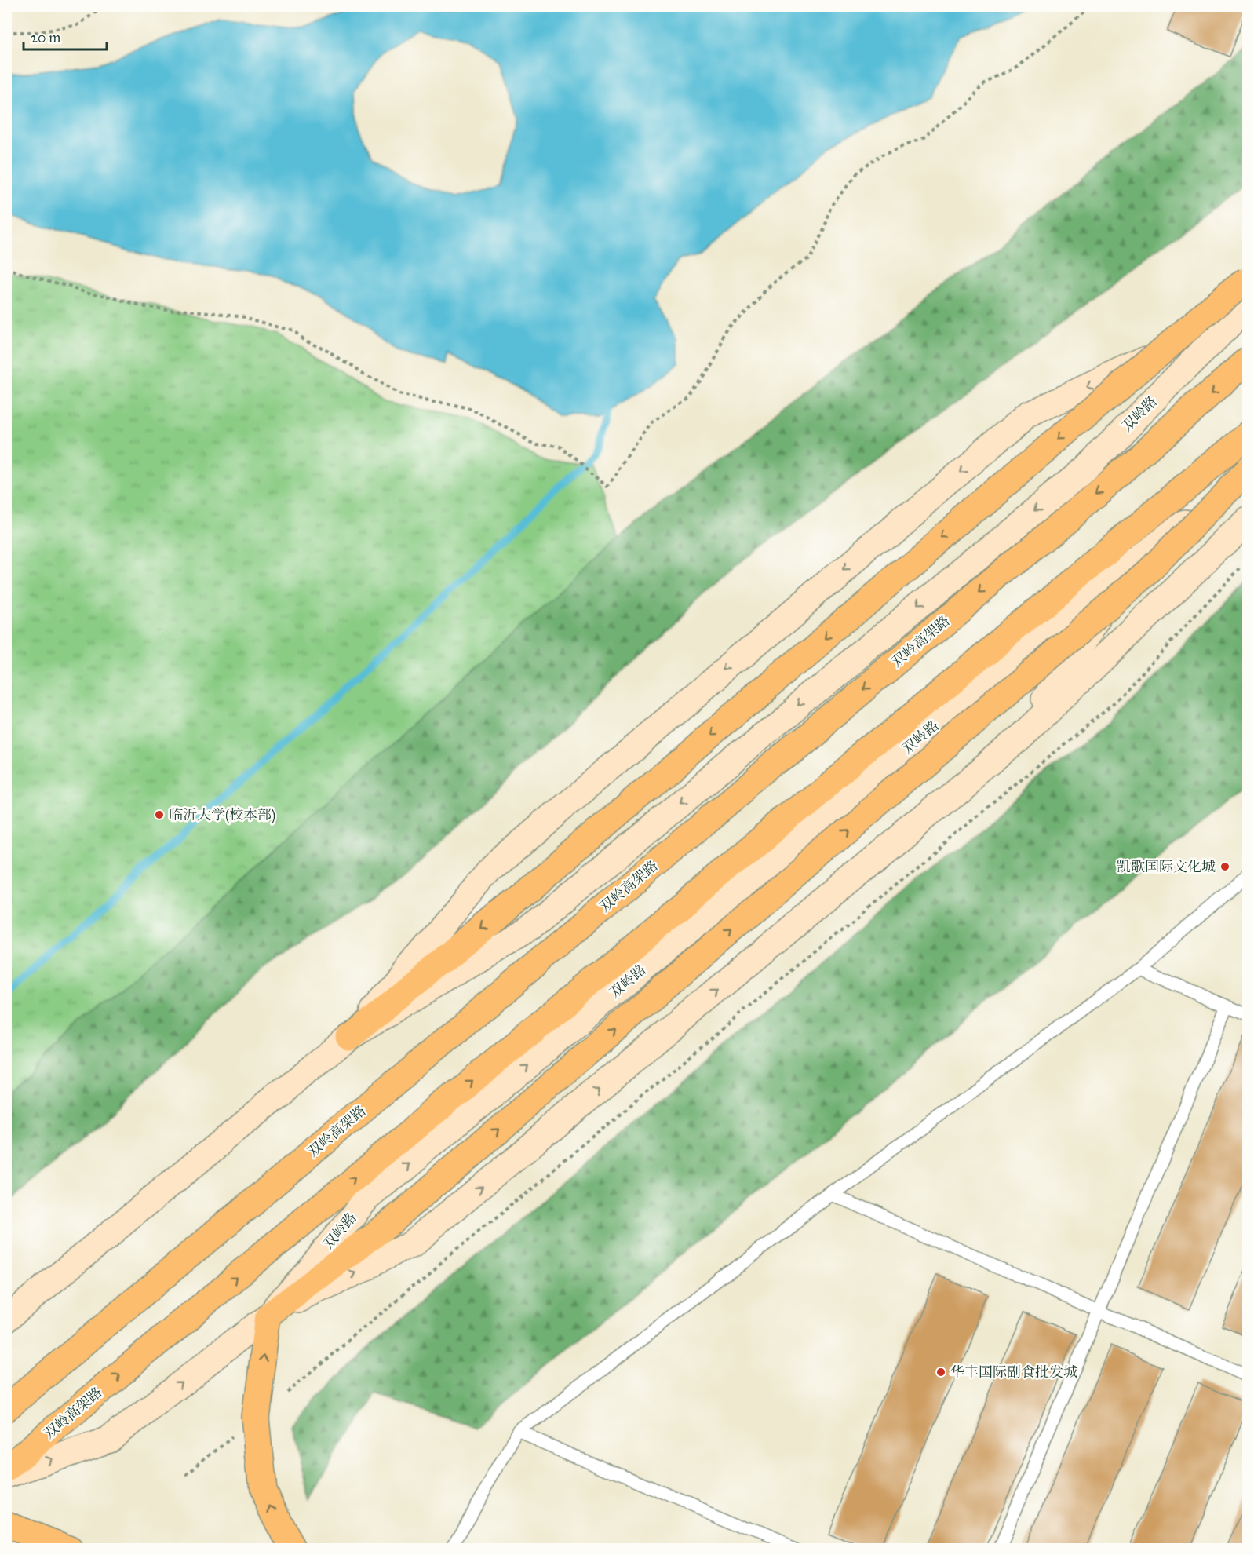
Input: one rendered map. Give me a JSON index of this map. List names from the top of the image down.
{
  "streets": {
    "main road": ["双岭路", "双岭高架路"]
  },
  "places": ["临沂大学(校本部)", "凯歌国际文化城", "华丰国际副食批发城"],
  "scale_bar": "20 m"
}
